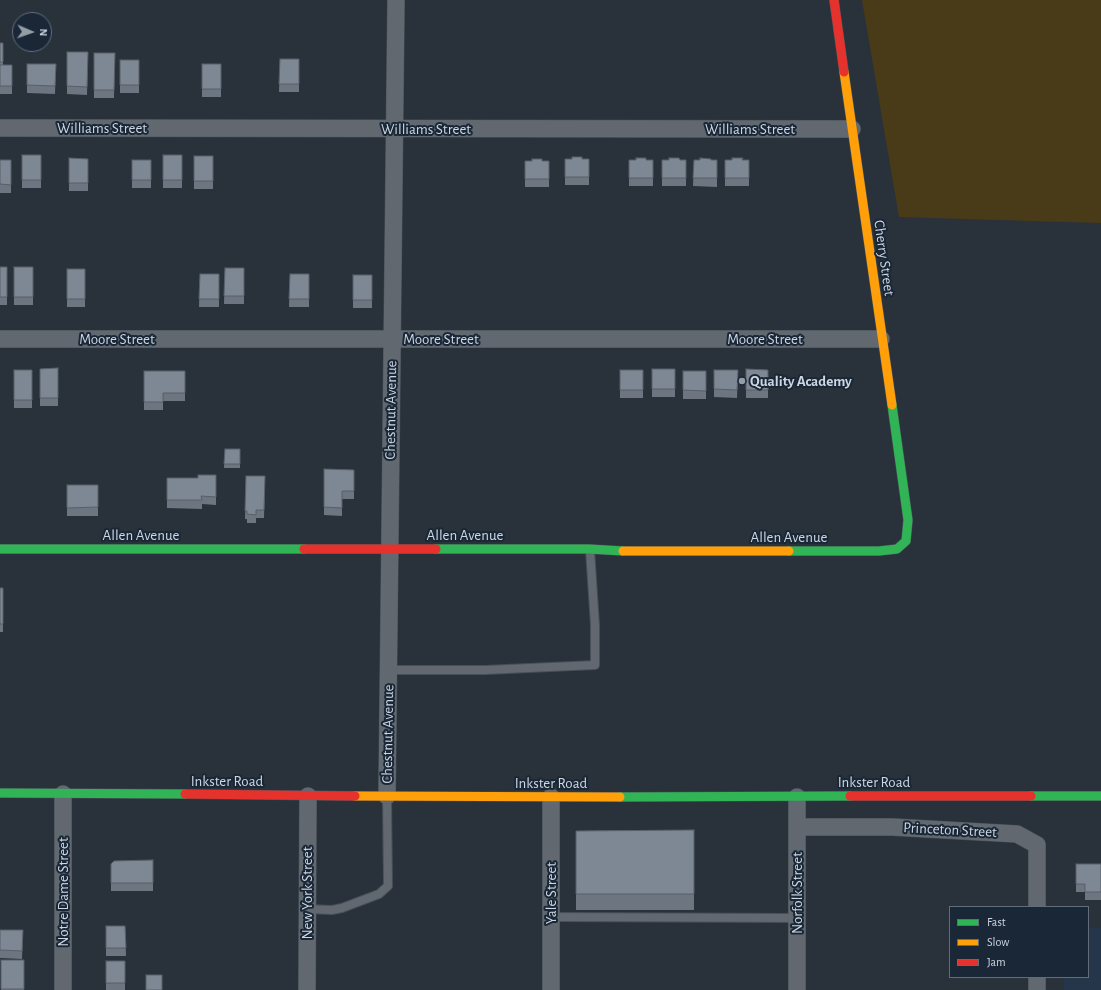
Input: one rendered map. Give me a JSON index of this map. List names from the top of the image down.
{
  "streets": {
    "street": [
      "Williams Street",
      "Cherry Street",
      "Moore Street",
      "Chestnut Avenue",
      "Allen Avenue",
      "Inkster Road",
      "Princeton Street",
      "Notre Dame Street",
      "New York Street",
      "Yale Street",
      "Norfolk Street"
    ]
  },
  "crossings": [
    ["Williams Street", "Cherry Street"],
    ["Williams Street", "Chestnut Avenue"],
    ["Cherry Street", "Moore Street"],
    ["Cherry Street", "Allen Avenue"],
    ["Moore Street", "Chestnut Avenue"],
    ["Chestnut Avenue", "Allen Avenue"],
    ["Chestnut Avenue", "Inkster Road"],
    ["Inkster Road", "Notre Dame Street"],
    ["Inkster Road", "New York Street"],
    ["Inkster Road", "Yale Street"],
    ["Inkster Road", "Norfolk Street"],
    ["Princeton Street", "Norfolk Street"]
  ],
  "places": ["Quality Academy"],
  "legend": ["Fast", "Slow", "Jam"],
  "north": "right"
}
